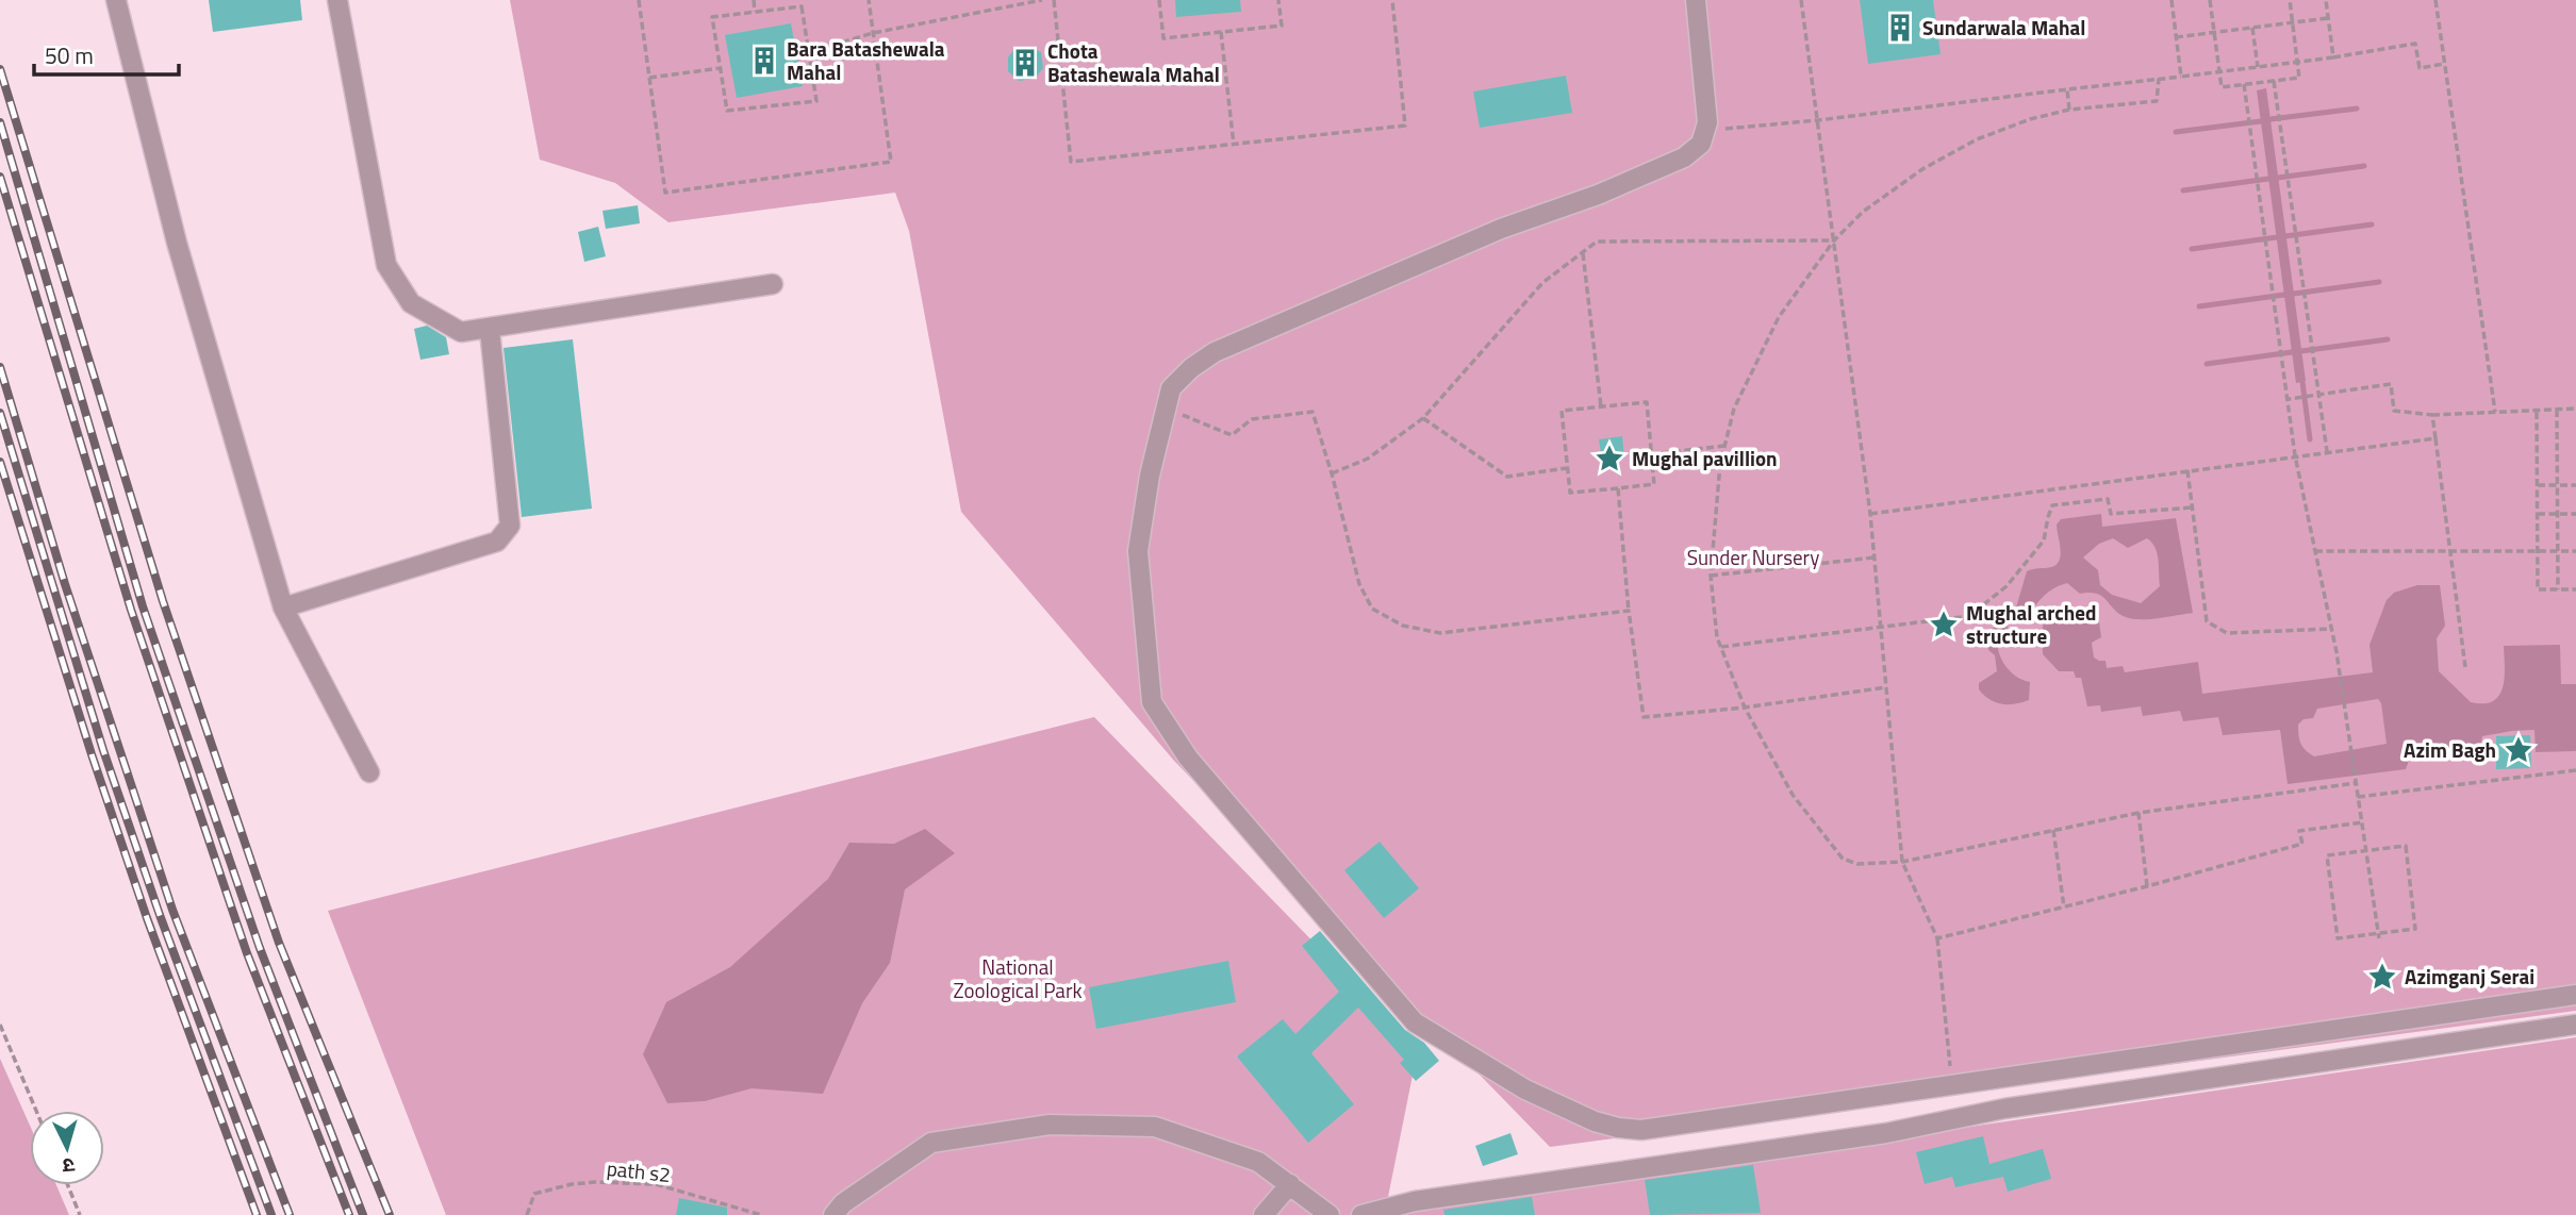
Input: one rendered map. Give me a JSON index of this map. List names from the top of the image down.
{
  "streets": {
    "path": ["path s2"]
  },
  "parks": ["Sunder Nursery", "National Zoological Park"],
  "places": {
    "building": ["Sundarwala Mahal", "Bara Batashewala Mahal", "Chota Batashewala Mahal"],
    "place": [
      "Mughal pavillion",
      "Mughal arched structure",
      "Azim Bagh",
      "Azimganj Serai"
    ]
  },
  "scale_bar": "50 m",
  "north": "bottom"
}
